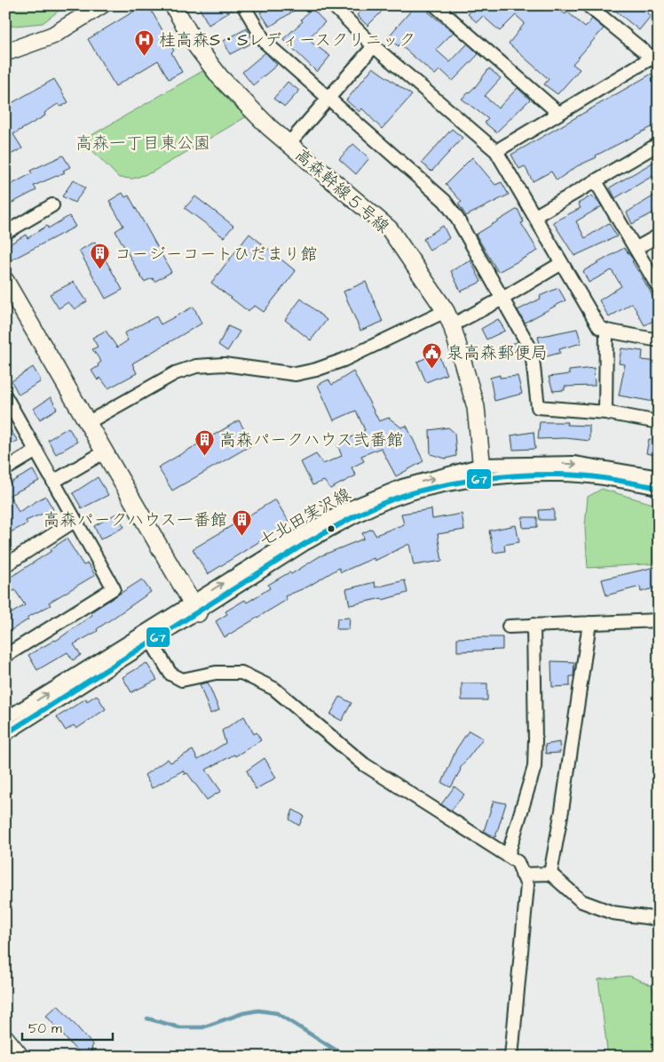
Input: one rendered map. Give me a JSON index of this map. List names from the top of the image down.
{
  "streets": {
    "street": ["高森幹線５号線", "七北田実沢線"]
  },
  "crossings": [
    ["高森幹線５号線", "七北田実沢線"]
  ],
  "parks": ["高森一丁目東公園"],
  "places": {
    "hospital": ["桂高森S・Sレディースクリニック"],
    "building": ["コージーコートひだまり館", "高森パークハウス弐番館", "高森パークハウス一番館"],
    "public building": ["泉高森郵便局"]
  },
  "lines": ["transit line 67"],
  "scale_bar": "50 m"
}
